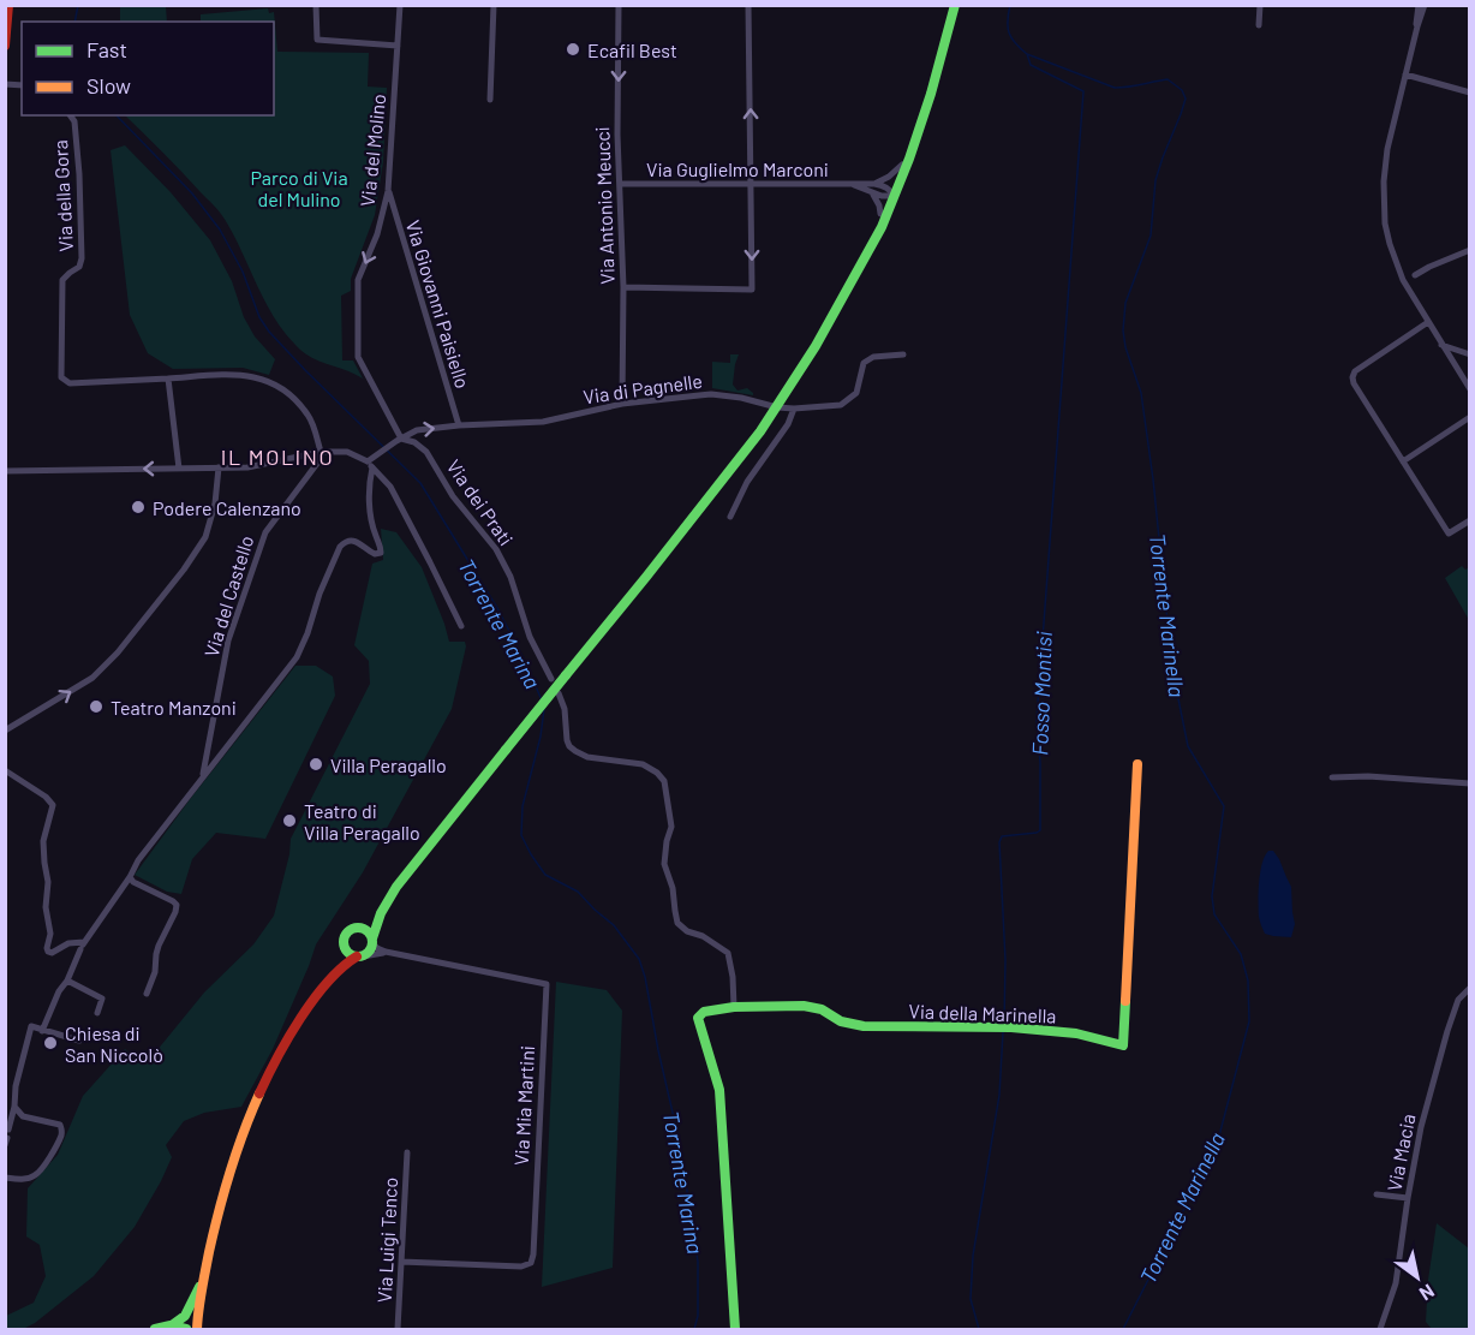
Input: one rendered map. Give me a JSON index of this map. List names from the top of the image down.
{
  "streets": {
    "main road": ["Via della Marinella"],
    "street": [
      "Via del Molino",
      "Via Guglielmo Marconi",
      "Via della Gora",
      "Via Antonio Meucci",
      "Via Giovanni Paisiello",
      "Via di Pagnelle",
      "Via dei Prati",
      "Via del Castello",
      "Via Mia Martini",
      "Via Macia",
      "Via Luigi Tenco"
    ]
  },
  "crossings": [
    ["Via del Molino", "Via Giovanni Paisiello"],
    ["Via del Molino", "Via di Pagnelle"],
    ["Via del Molino", "Via dei Prati"],
    ["Via Guglielmo Marconi", "Via Antonio Meucci"],
    ["Via Antonio Meucci", "Via di Pagnelle"],
    ["Via Giovanni Paisiello", "Via di Pagnelle"],
    ["Via di Pagnelle", "Via dei Prati"],
    ["Via Mia Martini", "Via Luigi Tenco"]
  ],
  "one_way": ["Via del Molino", "Via Antonio Meucci"],
  "districts": ["IL MOLINO"],
  "water": ["Torrente Marinella", "Torrente Marina", "Fosso Montisi"],
  "parks": ["Parco di Via del Mulino"],
  "places": [
    "Ecafil Best",
    "Podere Calenzano",
    "Teatro Manzoni",
    "Villa Peragallo",
    "Teatro di Villa Peragallo",
    "Chiesa di San Niccolò"
  ],
  "legend": ["Fast", "Slow"],
  "north": "bottom right"
}
